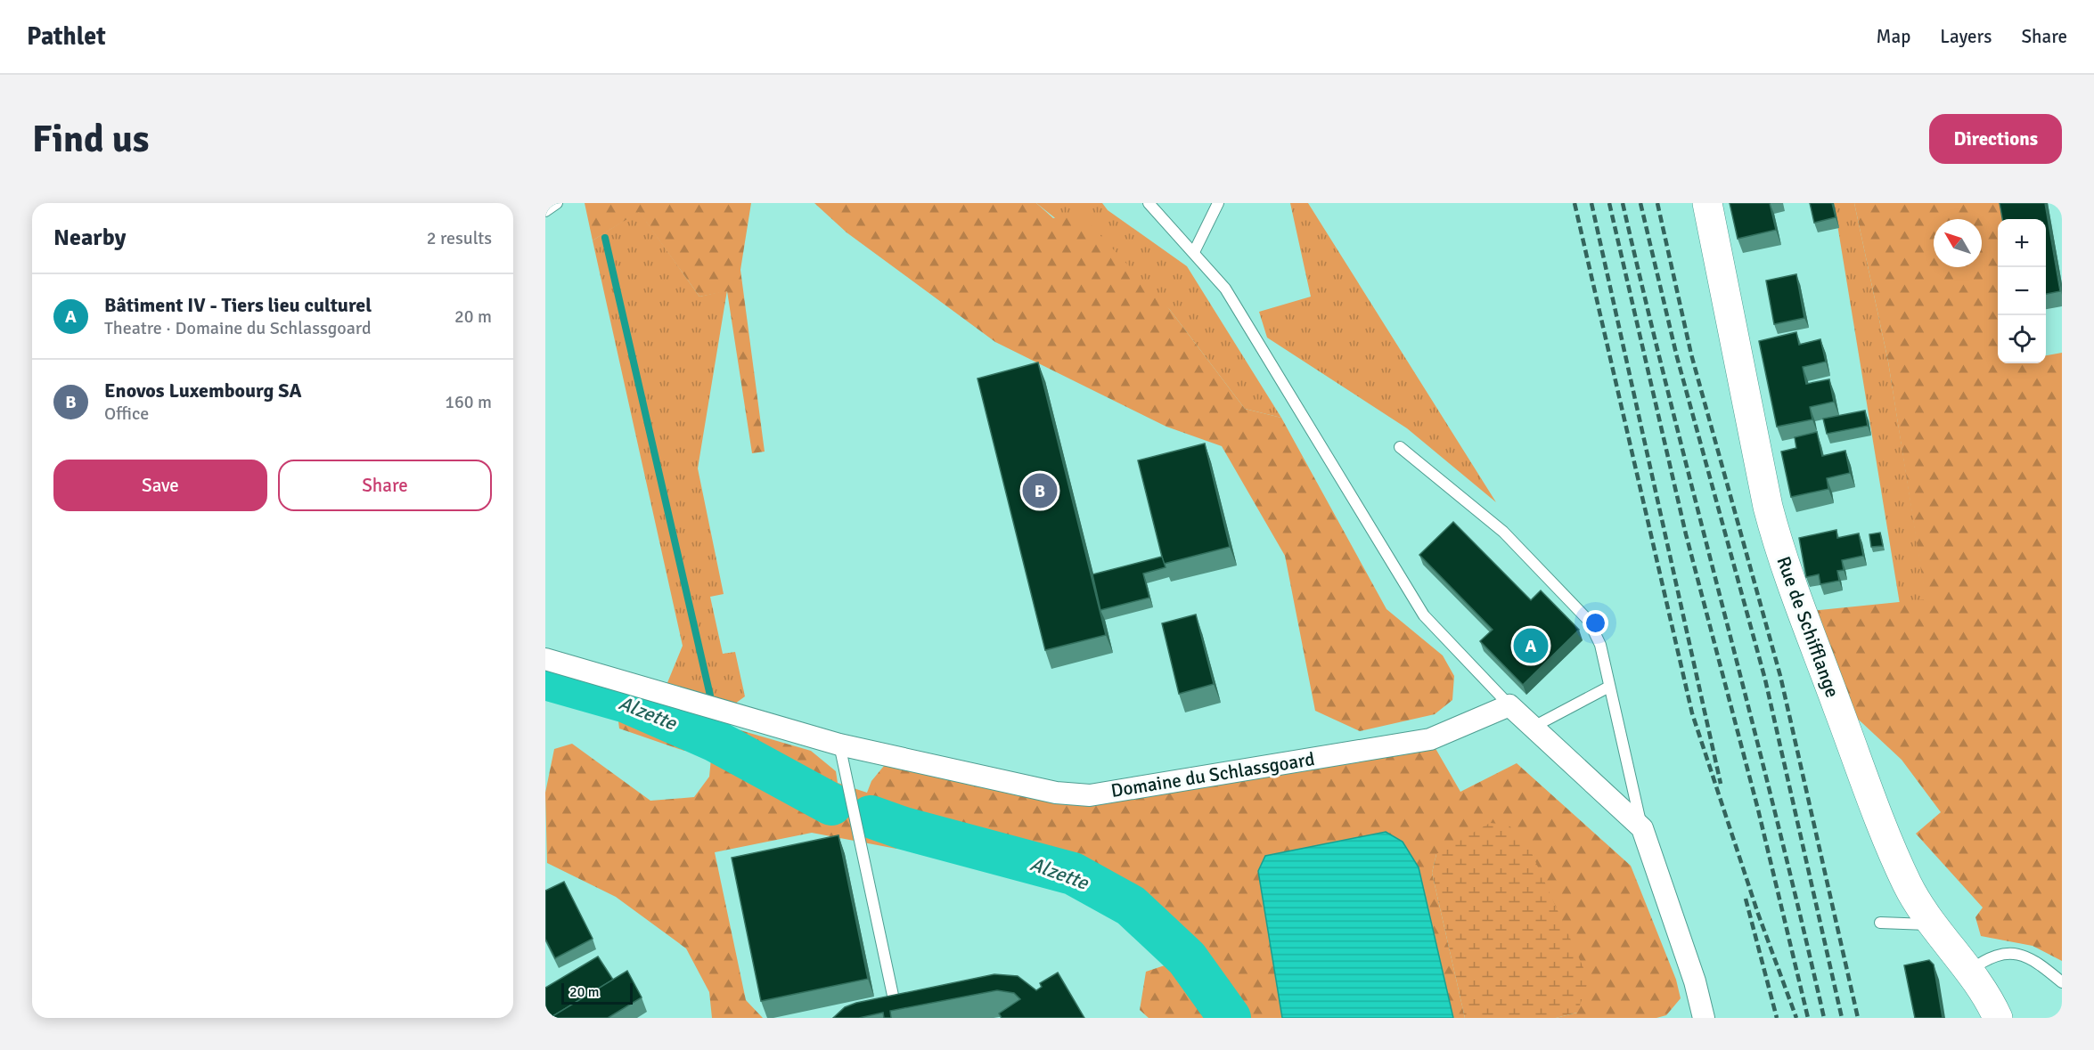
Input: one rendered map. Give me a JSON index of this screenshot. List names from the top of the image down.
{
  "streets": {
    "street": ["Rue de Schifflange", "Domaine du Schlassgoard"]
  },
  "water": ["Alzette"],
  "scale_bar": "20 m",
  "north": "top left",
  "page": {
    "header": "Pathlet",
    "nav": ["Map", "Layers", "Share"],
    "buttons": [
      "Directions",
      ["Save", "Share"]
    ],
    "title": "Find us",
    "heading": ["Nearby", "2 results"],
    "map_buttons": ["+", "−"],
    "list": [
      {
        "mark": "A",
        "name": "Bâtiment IV - Tiers lieu culturel",
        "note": "Theatre · Domaine du Schlassgoard",
        "value": "20 m"
      },
      {
        "mark": "B",
        "name": "Enovos Luxembourg SA",
        "note": "Office",
        "value": "160 m"
      }
    ],
    "pins": ["B", "A"],
    "scale": "20 m"
  }
}
